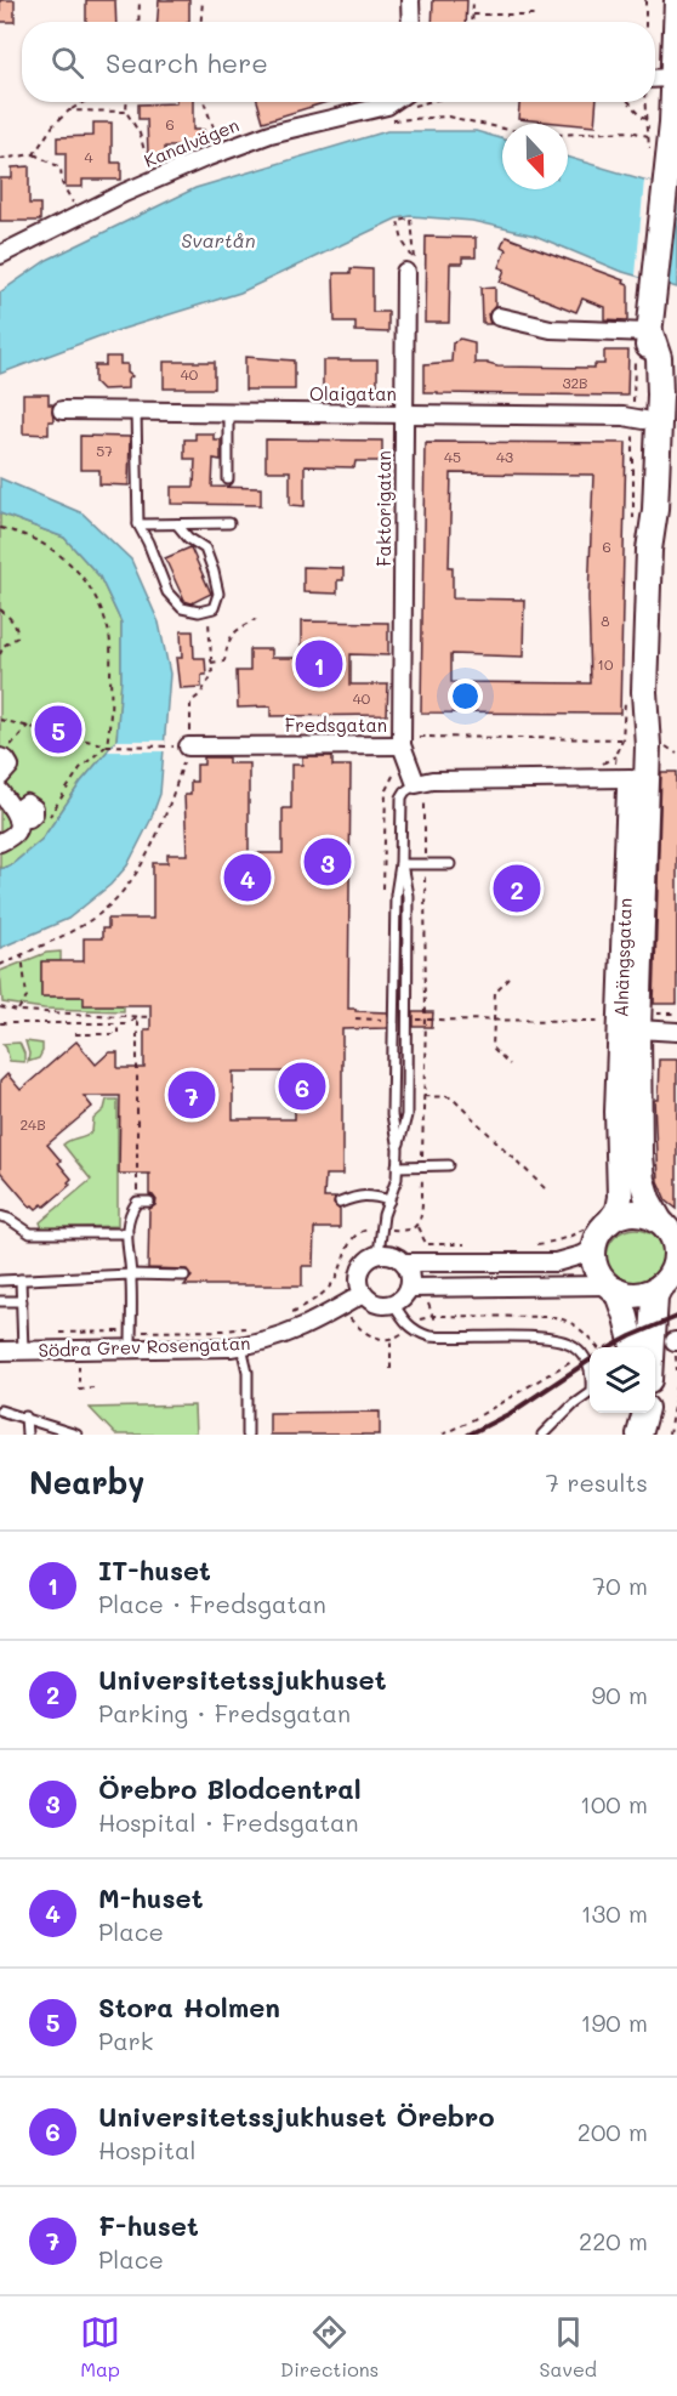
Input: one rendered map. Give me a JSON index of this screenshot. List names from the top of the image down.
{
  "streets": {
    "main road": ["Alnängsgatan"],
    "street": [
      "Kanalvägen",
      "Olaigatan",
      "Faktorigatan",
      "Fredsgatan",
      "Södra Grev Rosengatan"
    ]
  },
  "crossings": [
    ["Olaigatan", "Faktorigatan"],
    ["Olaigatan", "Alnängsgatan"],
    ["Faktorigatan", "Fredsgatan"]
  ],
  "water": ["Svartån"],
  "house_numbers": [
    "6",
    "4",
    "40",
    "32B",
    "57",
    "45",
    "43",
    "6",
    "8",
    "10",
    "40",
    "24B"
  ],
  "north": "bottom",
  "page": {
    "search": "Search here",
    "pins": [
      "1",
      "5",
      "3",
      "4",
      "2",
      "6",
      "7"
    ],
    "heading": ["Nearby", "7 results"],
    "list": [
      {
        "mark": "1",
        "name": "IT-huset",
        "note": "Place · Fredsgatan",
        "value": "70 m"
      },
      {
        "mark": "2",
        "name": "Universitetssjukhuset",
        "note": "Parking · Fredsgatan",
        "value": "90 m"
      },
      {
        "mark": "3",
        "name": "Örebro Blodcentral",
        "note": "Hospital · Fredsgatan",
        "value": "100 m"
      },
      {
        "mark": "4",
        "name": "M-huset",
        "note": "Place",
        "value": "130 m"
      },
      {
        "mark": "5",
        "name": "Stora Holmen",
        "note": "Park",
        "value": "190 m"
      },
      {
        "mark": "6",
        "name": "Universitetssjukhuset Örebro",
        "note": "Hospital",
        "value": "200 m"
      },
      {
        "mark": "7",
        "name": "F-huset",
        "note": "Place",
        "value": "220 m"
      }
    ],
    "nav": ["Map", "Directions", "Saved"]
  }
}
